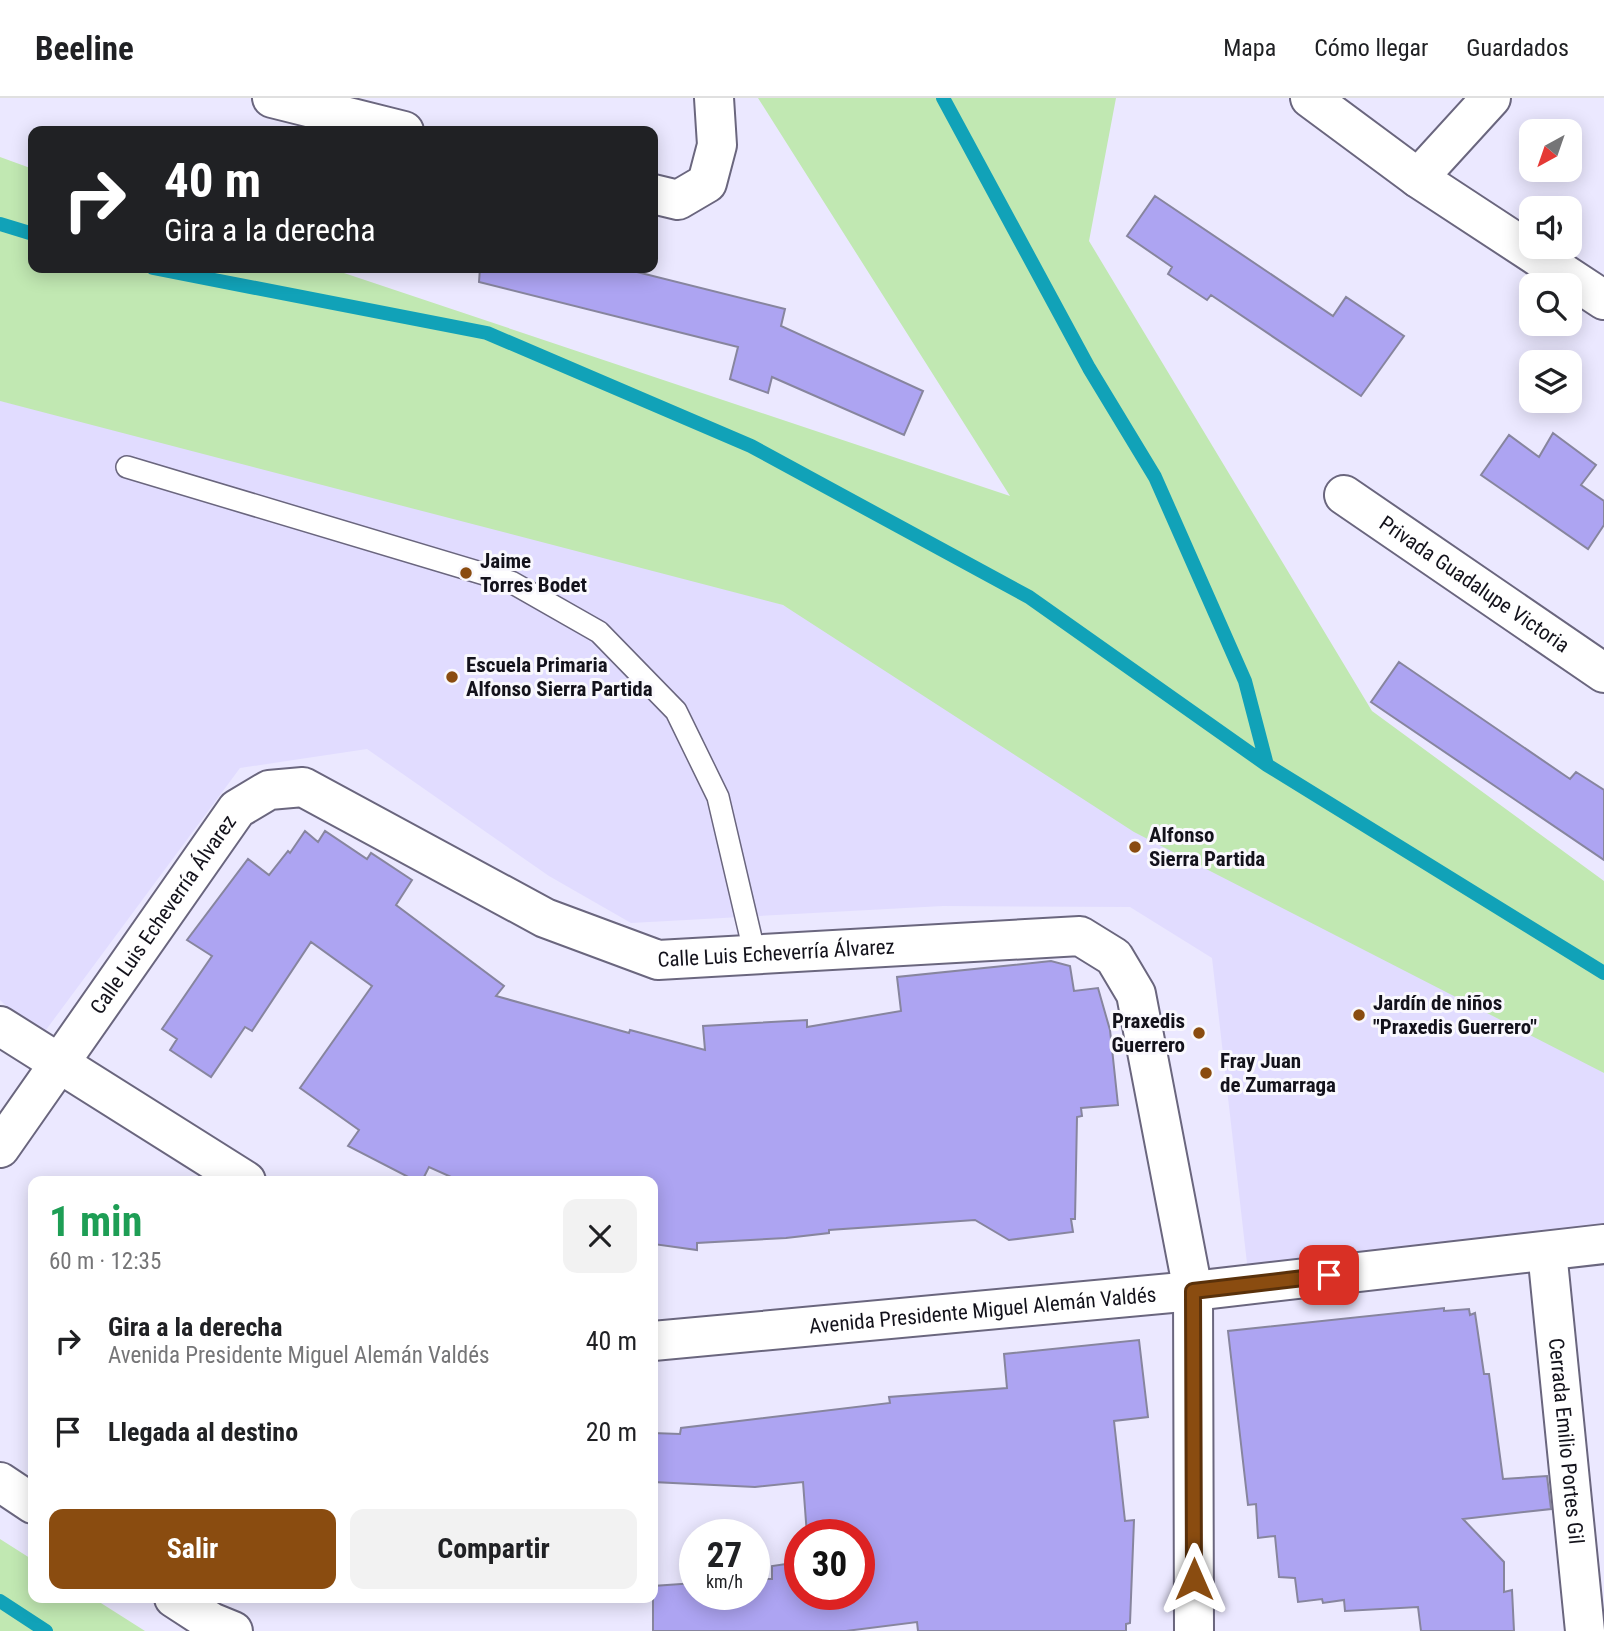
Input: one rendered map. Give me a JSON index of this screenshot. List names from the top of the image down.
{
  "streets": {
    "street": [
      "Privada Guadalupe Victoria",
      "Calle Luis Echeverría Álvarez",
      "Avenida Presidente Miguel Alemán Valdés",
      "Cerrada Emilio Portes Gil"
    ]
  },
  "crossings": [
    ["Calle Luis Echeverría Álvarez", "Avenida Presidente Miguel Alemán Valdés"],
    ["Avenida Presidente Miguel Alemán Valdés", "Cerrada Emilio Portes Gil"]
  ],
  "places": [
    "Jaime Torres Bodet",
    "Escuela Primaria Alfonso Sierra Partida",
    "Alfonso Sierra Partida",
    "Jardín de niños \"Praxedis Guerrero\"",
    "Praxedis Guerrero",
    "Fray Juan de Zumarraga"
  ],
  "north": "bottom left",
  "page": {
    "header": "Beeline",
    "nav": ["Mapa", "Cómo llegar", "Guardados"],
    "turn": ["40 m", "Gira a la derecha"],
    "heading": ["1 min", "60 m · 12:35"],
    "list": [
      {
        "name": "Gira a la derecha",
        "note": "Avenida Presidente Miguel Alemán Valdés",
        "value": "40 m"
      },
      {
        "name": "Llegada al destino",
        "value": "20 m"
      }
    ],
    "buttons": ["Salir", "Compartir"],
    "speed": "27 km/h",
    "limit": "30"
  }
}
